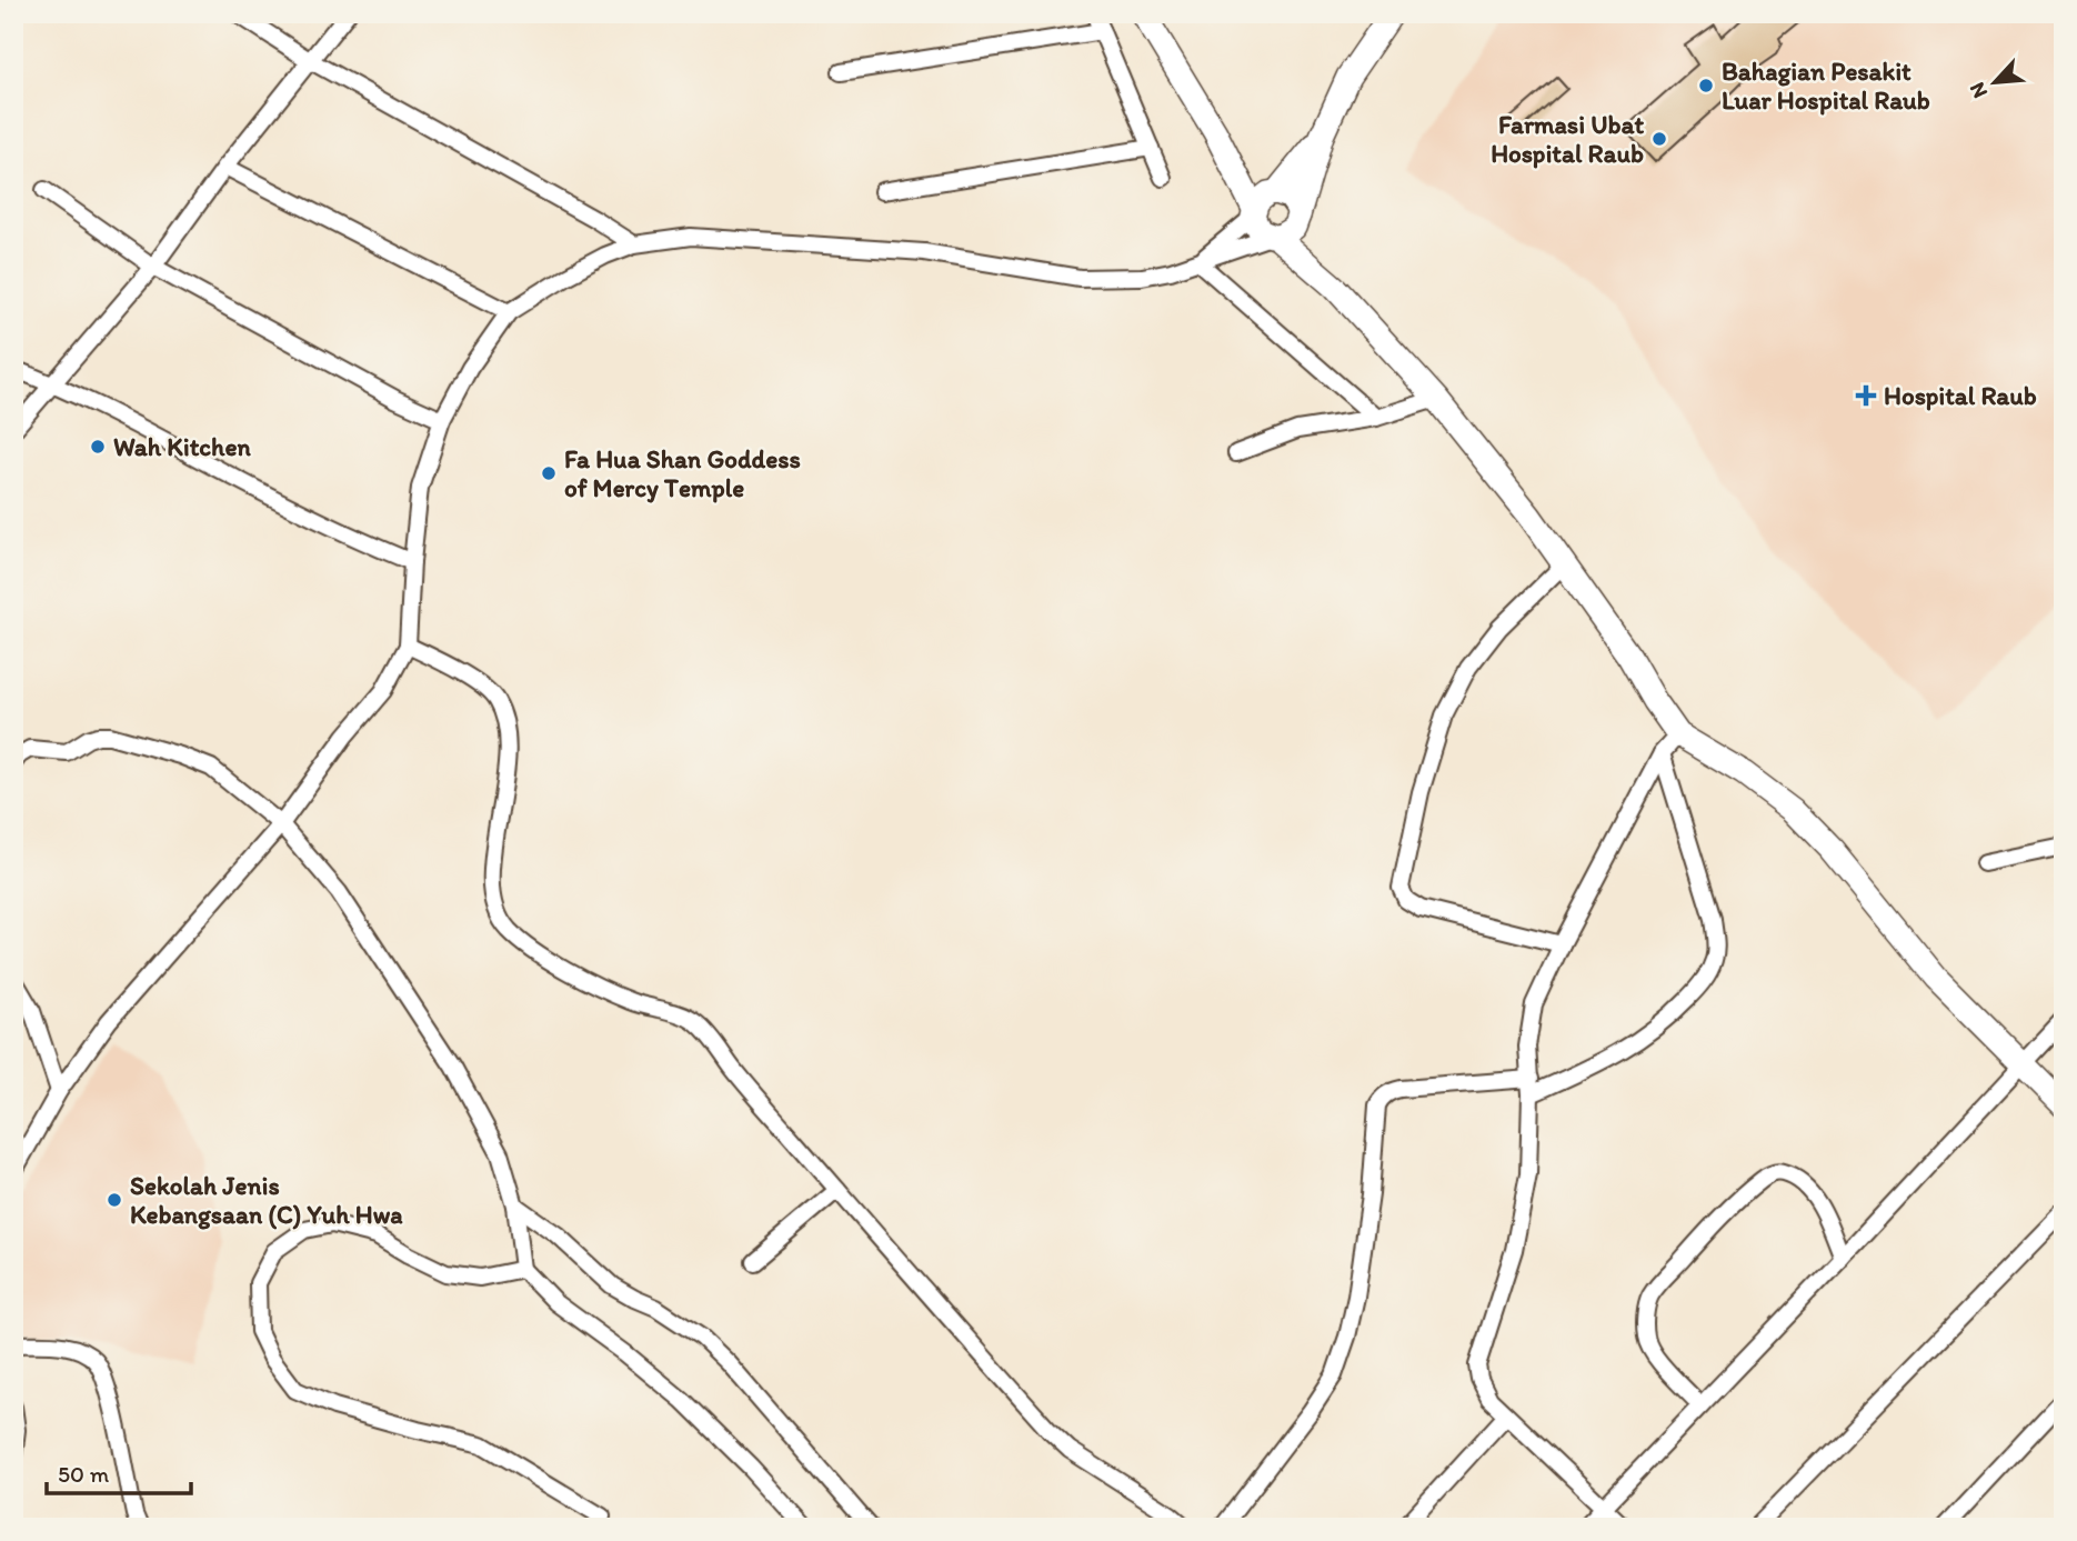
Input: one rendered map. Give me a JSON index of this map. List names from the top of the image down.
{
  "places": {
    "other": [
      "Bahagian Pesakit Luar Hospital Raub",
      "Farmasi Ubat Hospital Raub",
      "Wah Kitchen",
      "Fa Hua Shan Goddess of Mercy Temple",
      "Sekolah Jenis Kebangsaan (C) Yuh Hwa"
    ],
    "health": ["Hospital Raub"]
  },
  "scale_bar": "50 m",
  "north": "bottom left"
}
